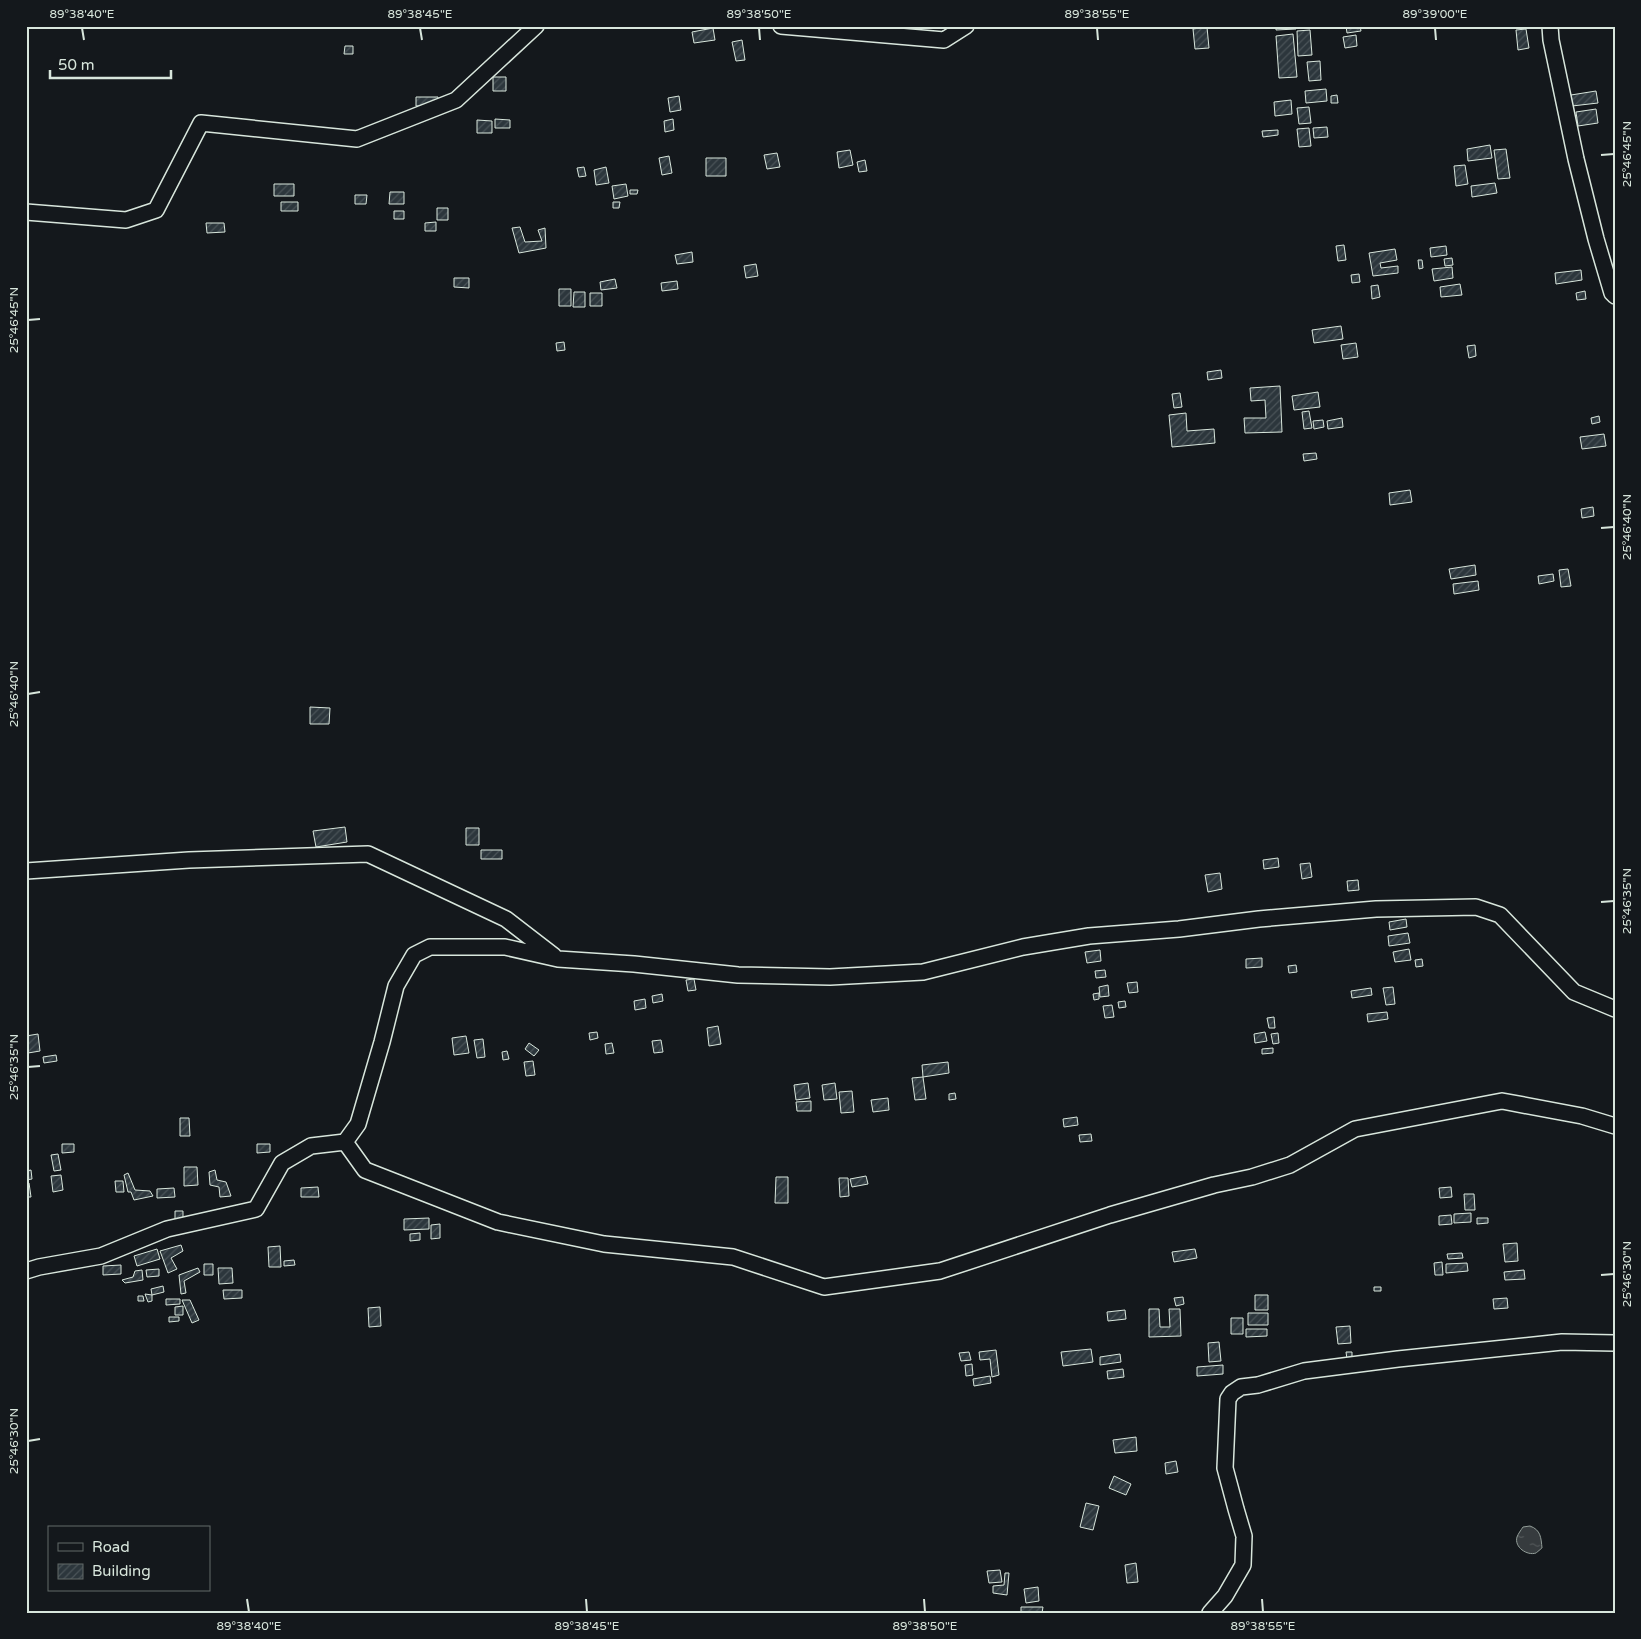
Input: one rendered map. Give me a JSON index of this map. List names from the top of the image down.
{
  "legend": ["Road", "Building"],
  "scale_bar": "50 m",
  "coordinates": [
    "89°38'40\"E",
    "89°38'45\"E",
    "89°38'50\"E",
    "89°38'55\"E",
    "89°39'00\"E",
    "25°46'45\"N",
    "25°46'40\"N",
    "25°46'35\"N",
    "25°46'30\"N"
  ]
}
